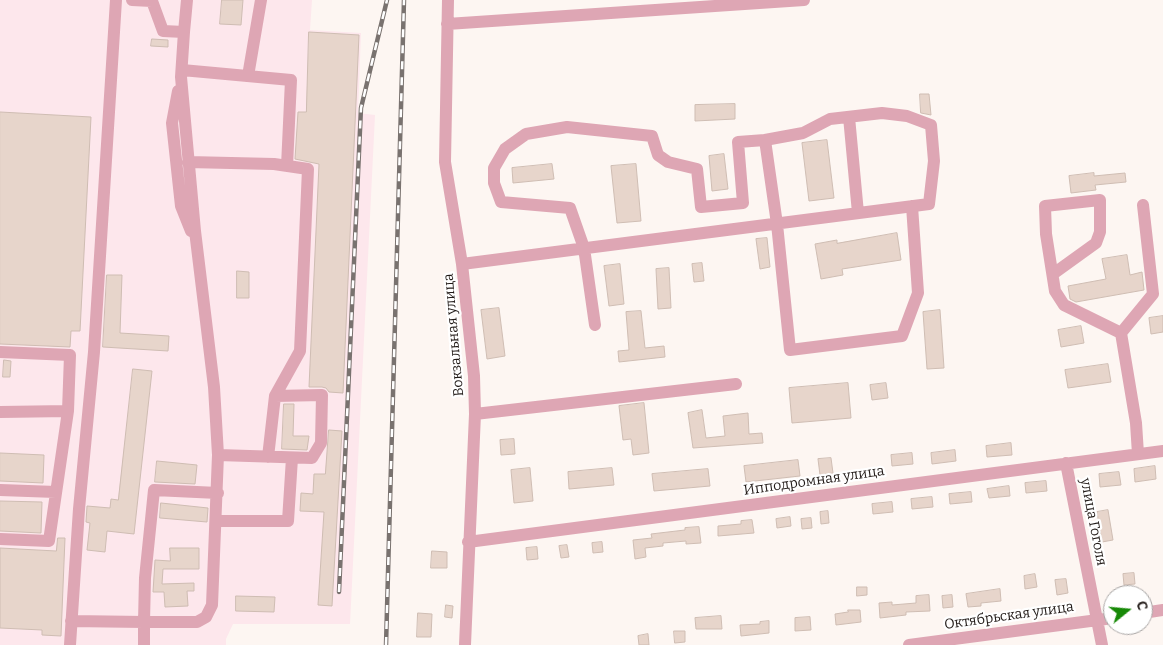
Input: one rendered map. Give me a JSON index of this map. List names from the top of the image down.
{
  "streets": {
    "street": [
      "Вокзальная улица",
      "Ипподромная улица",
      "улица Гоголя",
      "Октябрьская улица"
    ]
  },
  "crossings": [
    ["Вокзальная улица", "Ипподромная улица"],
    ["Ипподромная улица", "улица Гоголя"],
    ["улица Гоголя", "Октябрьская улица"]
  ],
  "north": "right"
}
